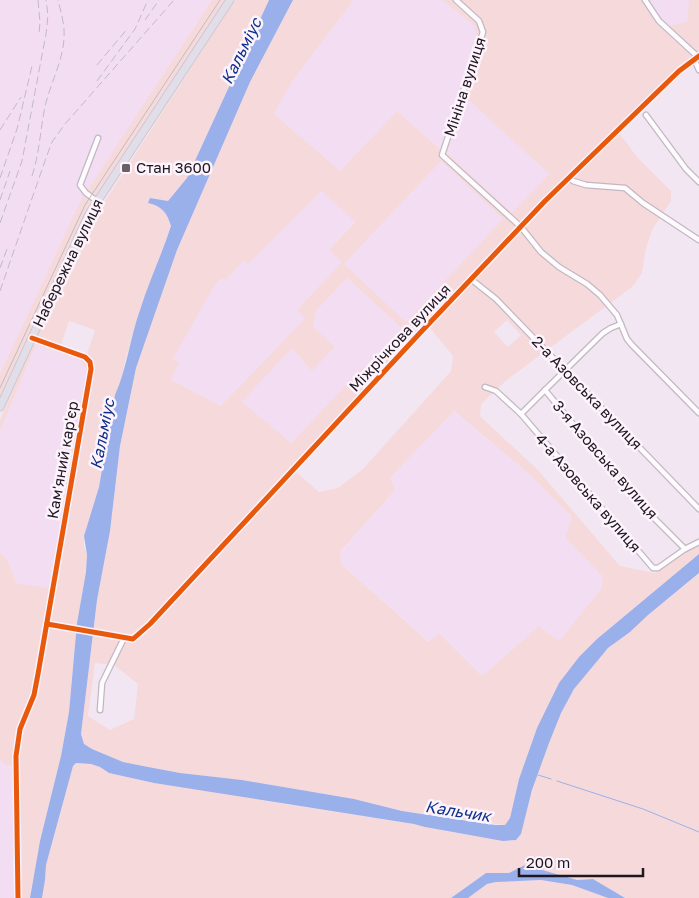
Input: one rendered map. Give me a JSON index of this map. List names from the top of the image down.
{
  "streets": {
    "highway": ["Набережна вулиця"],
    "street": [
      "Мініна вулиця",
      "Міжрічкова вулиця",
      "2-а Азовська вулиця",
      "Кам'яний кар'єр",
      "3-я Азовська вулиця",
      "4-а Азовська вулиця"
    ]
  },
  "crossings": [
    ["Мініна вулиця", "Міжрічкова вулиця"],
    ["Набережна вулиця", "Кам'яний кар'єр"],
    ["Міжрічкова вулиця", "2-а Азовська вулиця"],
    ["2-а Азовська вулиця", "3-я Азовська вулиця"],
    ["3-я Азовська вулиця", "4-а Азовська вулиця"]
  ],
  "water": ["Кальміус", "Кальчик"],
  "places": {
    "transit": ["Стан 3600"]
  },
  "scale_bar": "200 m"
}
